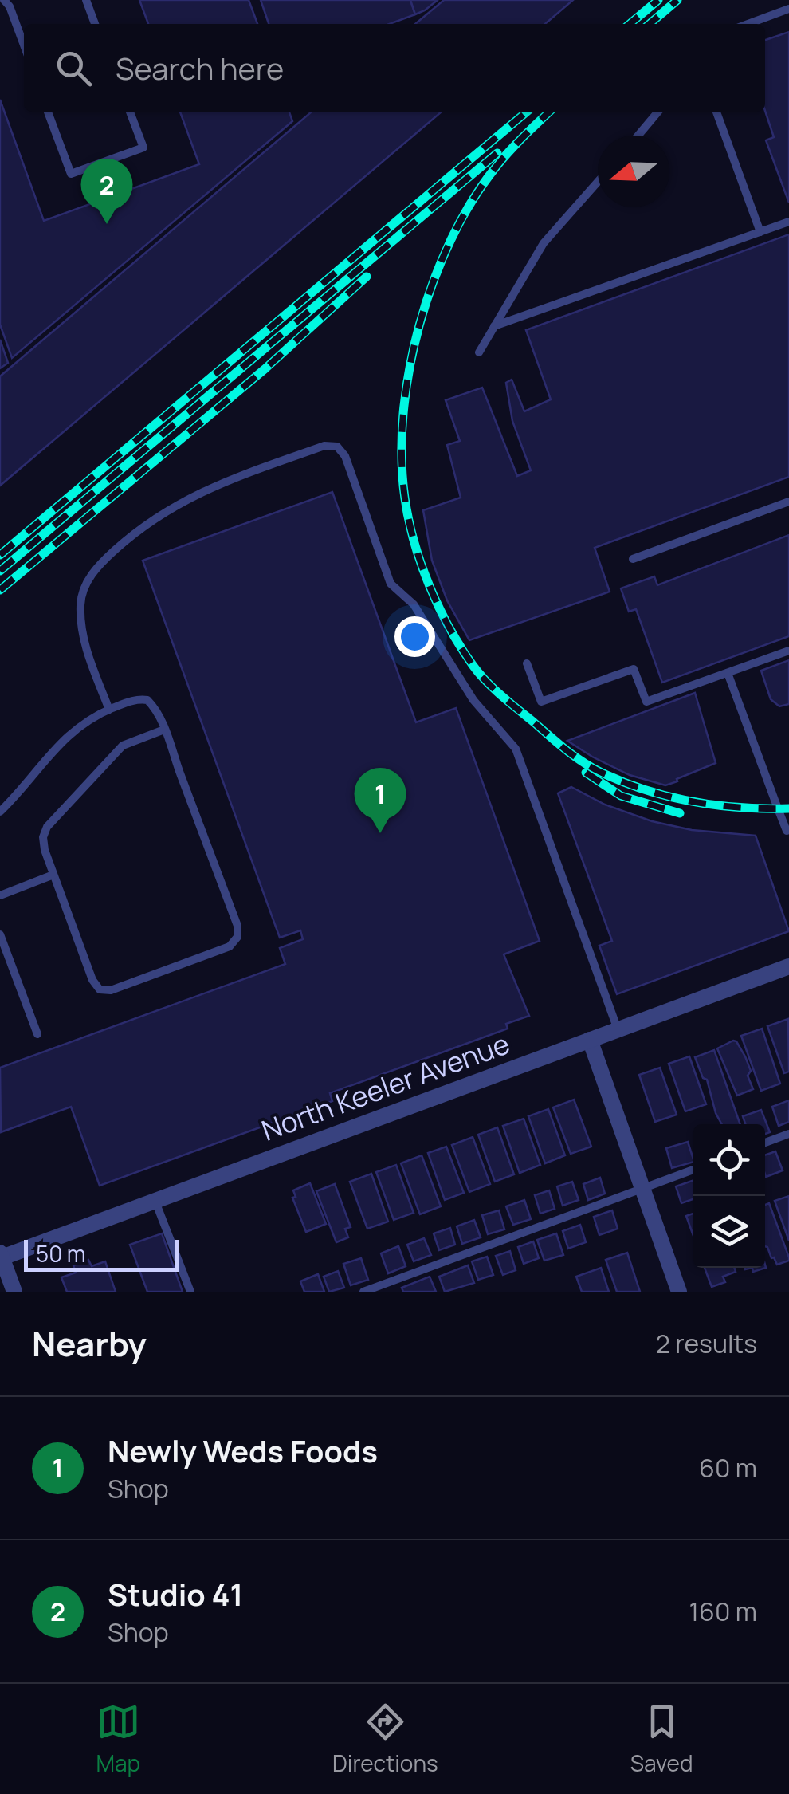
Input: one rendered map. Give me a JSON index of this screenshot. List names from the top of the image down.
{
  "streets": {
    "street": ["North Keeler Avenue"]
  },
  "scale_bar": "50 m",
  "north": "left",
  "page": {
    "search": "Search here",
    "pins": ["2", "1"],
    "scale": "50 m",
    "heading": ["Nearby", "2 results"],
    "list": [
      {
        "mark": "1",
        "name": "Newly Weds Foods",
        "note": "Shop",
        "value": "60 m"
      },
      {
        "mark": "2",
        "name": "Studio 41",
        "note": "Shop",
        "value": "160 m"
      }
    ],
    "nav": ["Map", "Directions", "Saved"]
  }
}
